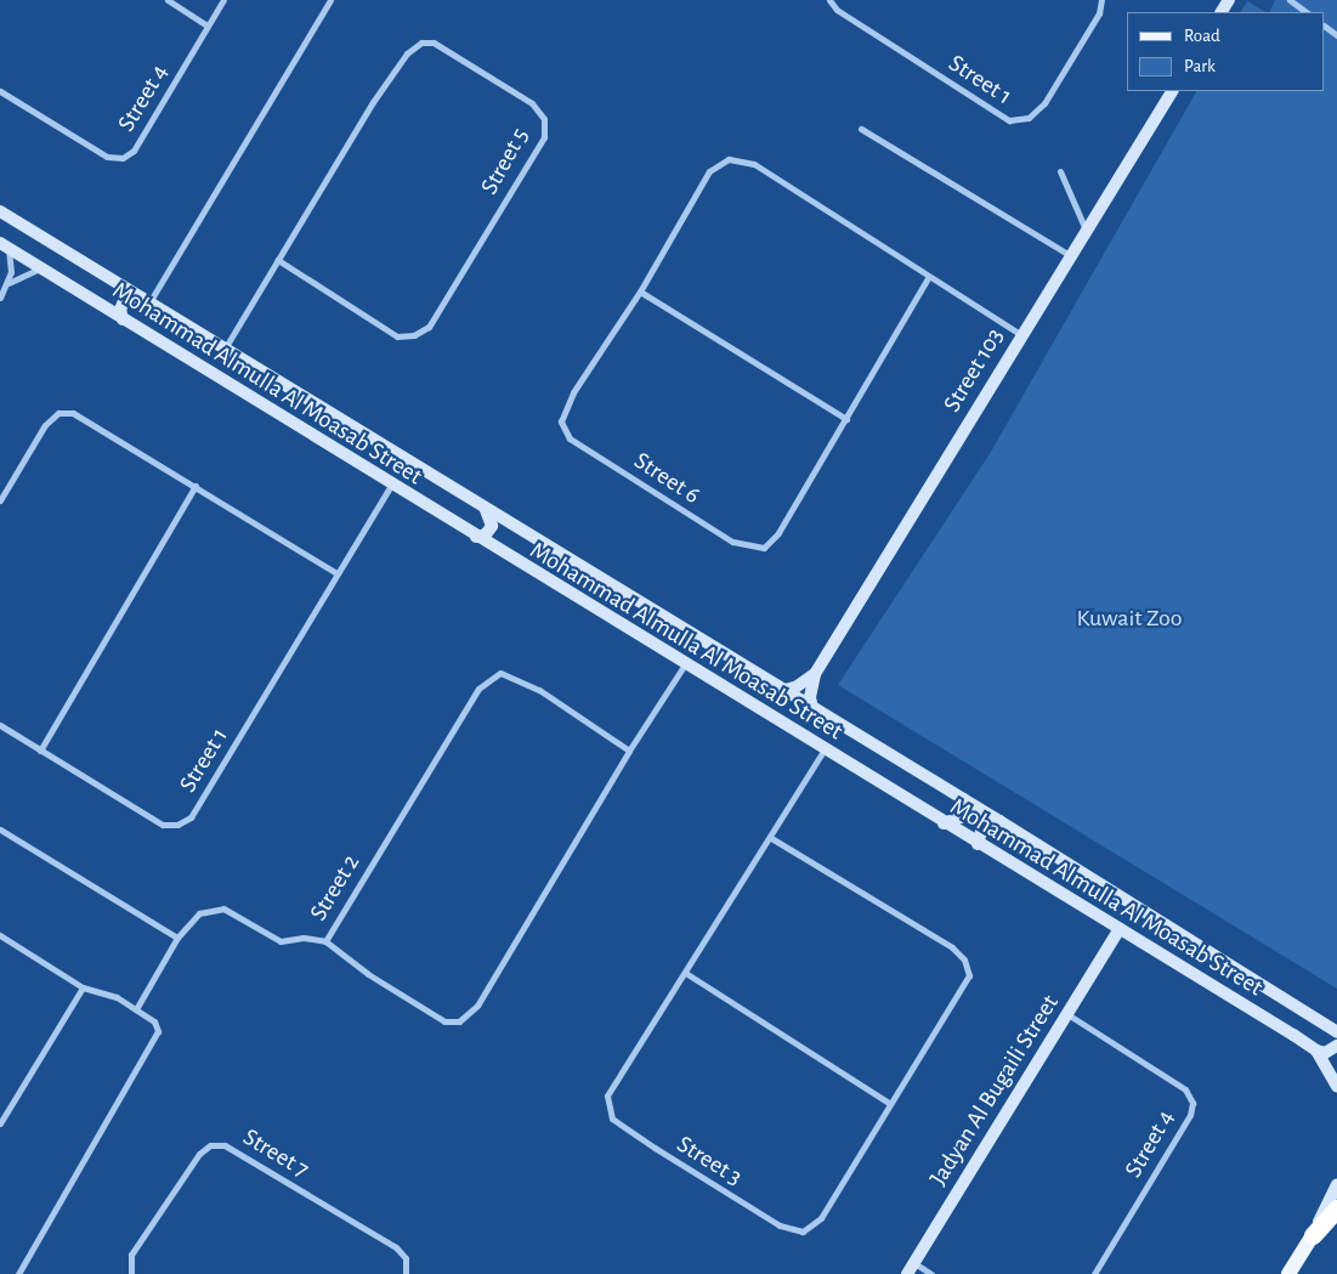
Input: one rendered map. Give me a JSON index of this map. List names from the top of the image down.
{
  "streets": {
    "street": [
      "Street 1",
      "Street 4",
      "Street 5",
      "Street 103",
      "Mohammad Almulla Al Moasab Street",
      "Street 6",
      "Street 2",
      "Jadyan Al Bugaili Street",
      "Street 7",
      "Street 3"
    ]
  },
  "crossings": [
    ["Street 1", "Mohammad Almulla Al Moasab Street"],
    ["Street 4", "Jadyan Al Bugaili Street"],
    ["Street 5", "Mohammad Almulla Al Moasab Street"],
    ["Street 103", "Mohammad Almulla Al Moasab Street"],
    ["Street 103", "Street 6"],
    ["Mohammad Almulla Al Moasab Street", "Street 2"],
    ["Mohammad Almulla Al Moasab Street", "Jadyan Al Bugaili Street"],
    ["Mohammad Almulla Al Moasab Street", "Street 3"]
  ],
  "parks": ["Kuwait Zoo"],
  "legend": ["Road", "Park"]
}
